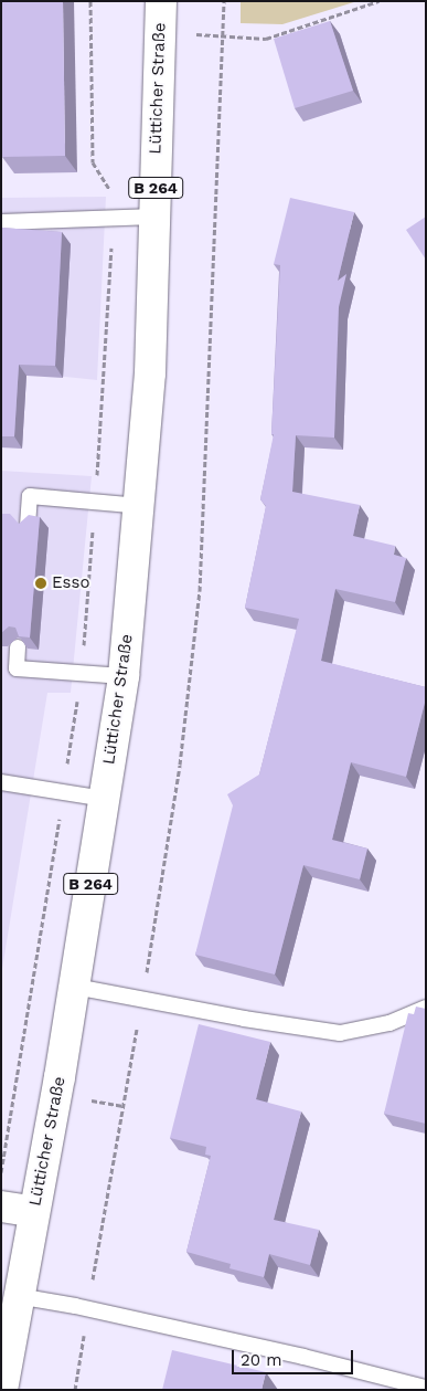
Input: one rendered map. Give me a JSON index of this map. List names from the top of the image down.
{
  "streets": {
    "main road": ["Lütticher Straße", "B 264"]
  },
  "places": ["Esso"],
  "scale_bar": "20 m"
}
